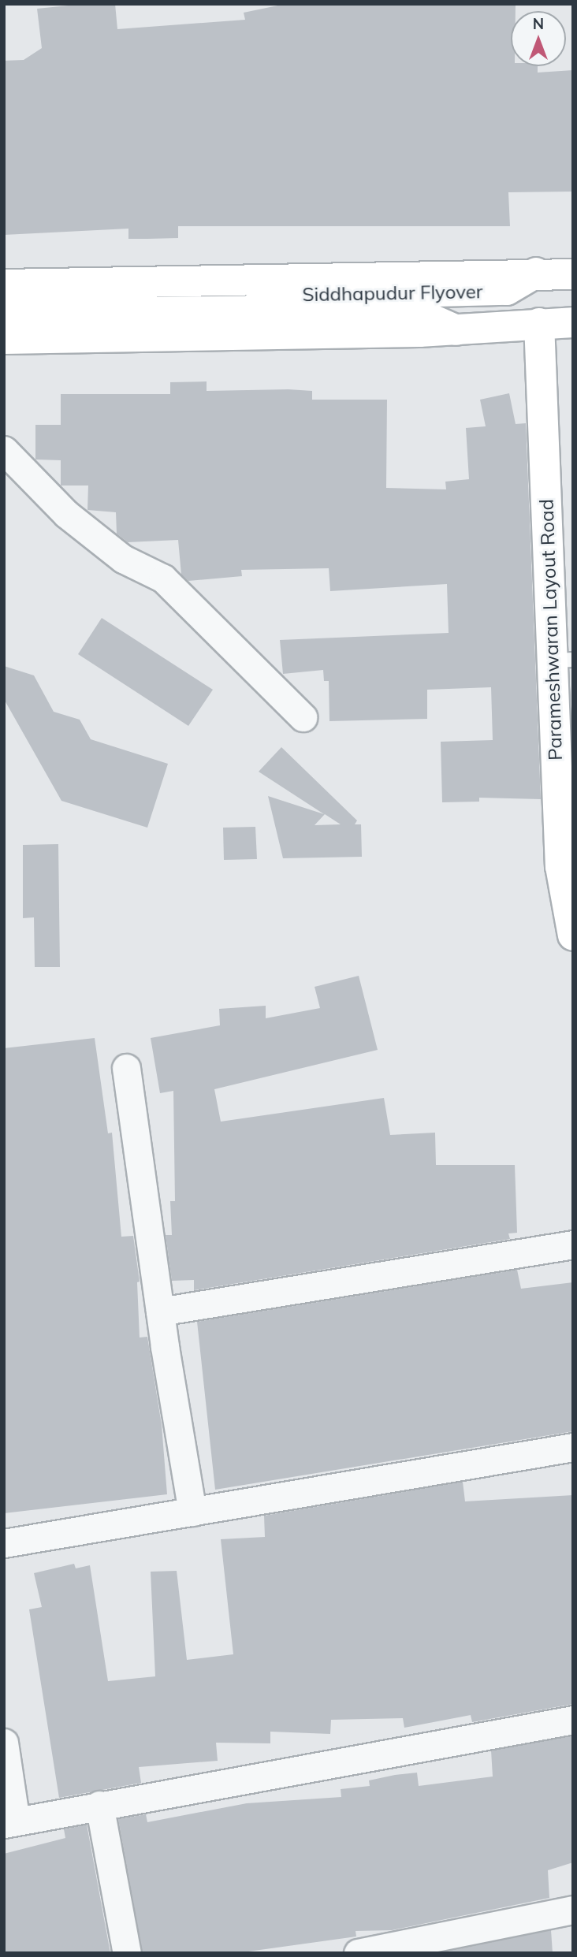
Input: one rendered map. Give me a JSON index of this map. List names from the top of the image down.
{
  "streets": {
    "street": ["Siddhapudur Flyover", "Parameshwaran Layout Road"]
  },
  "north": "top"
}
